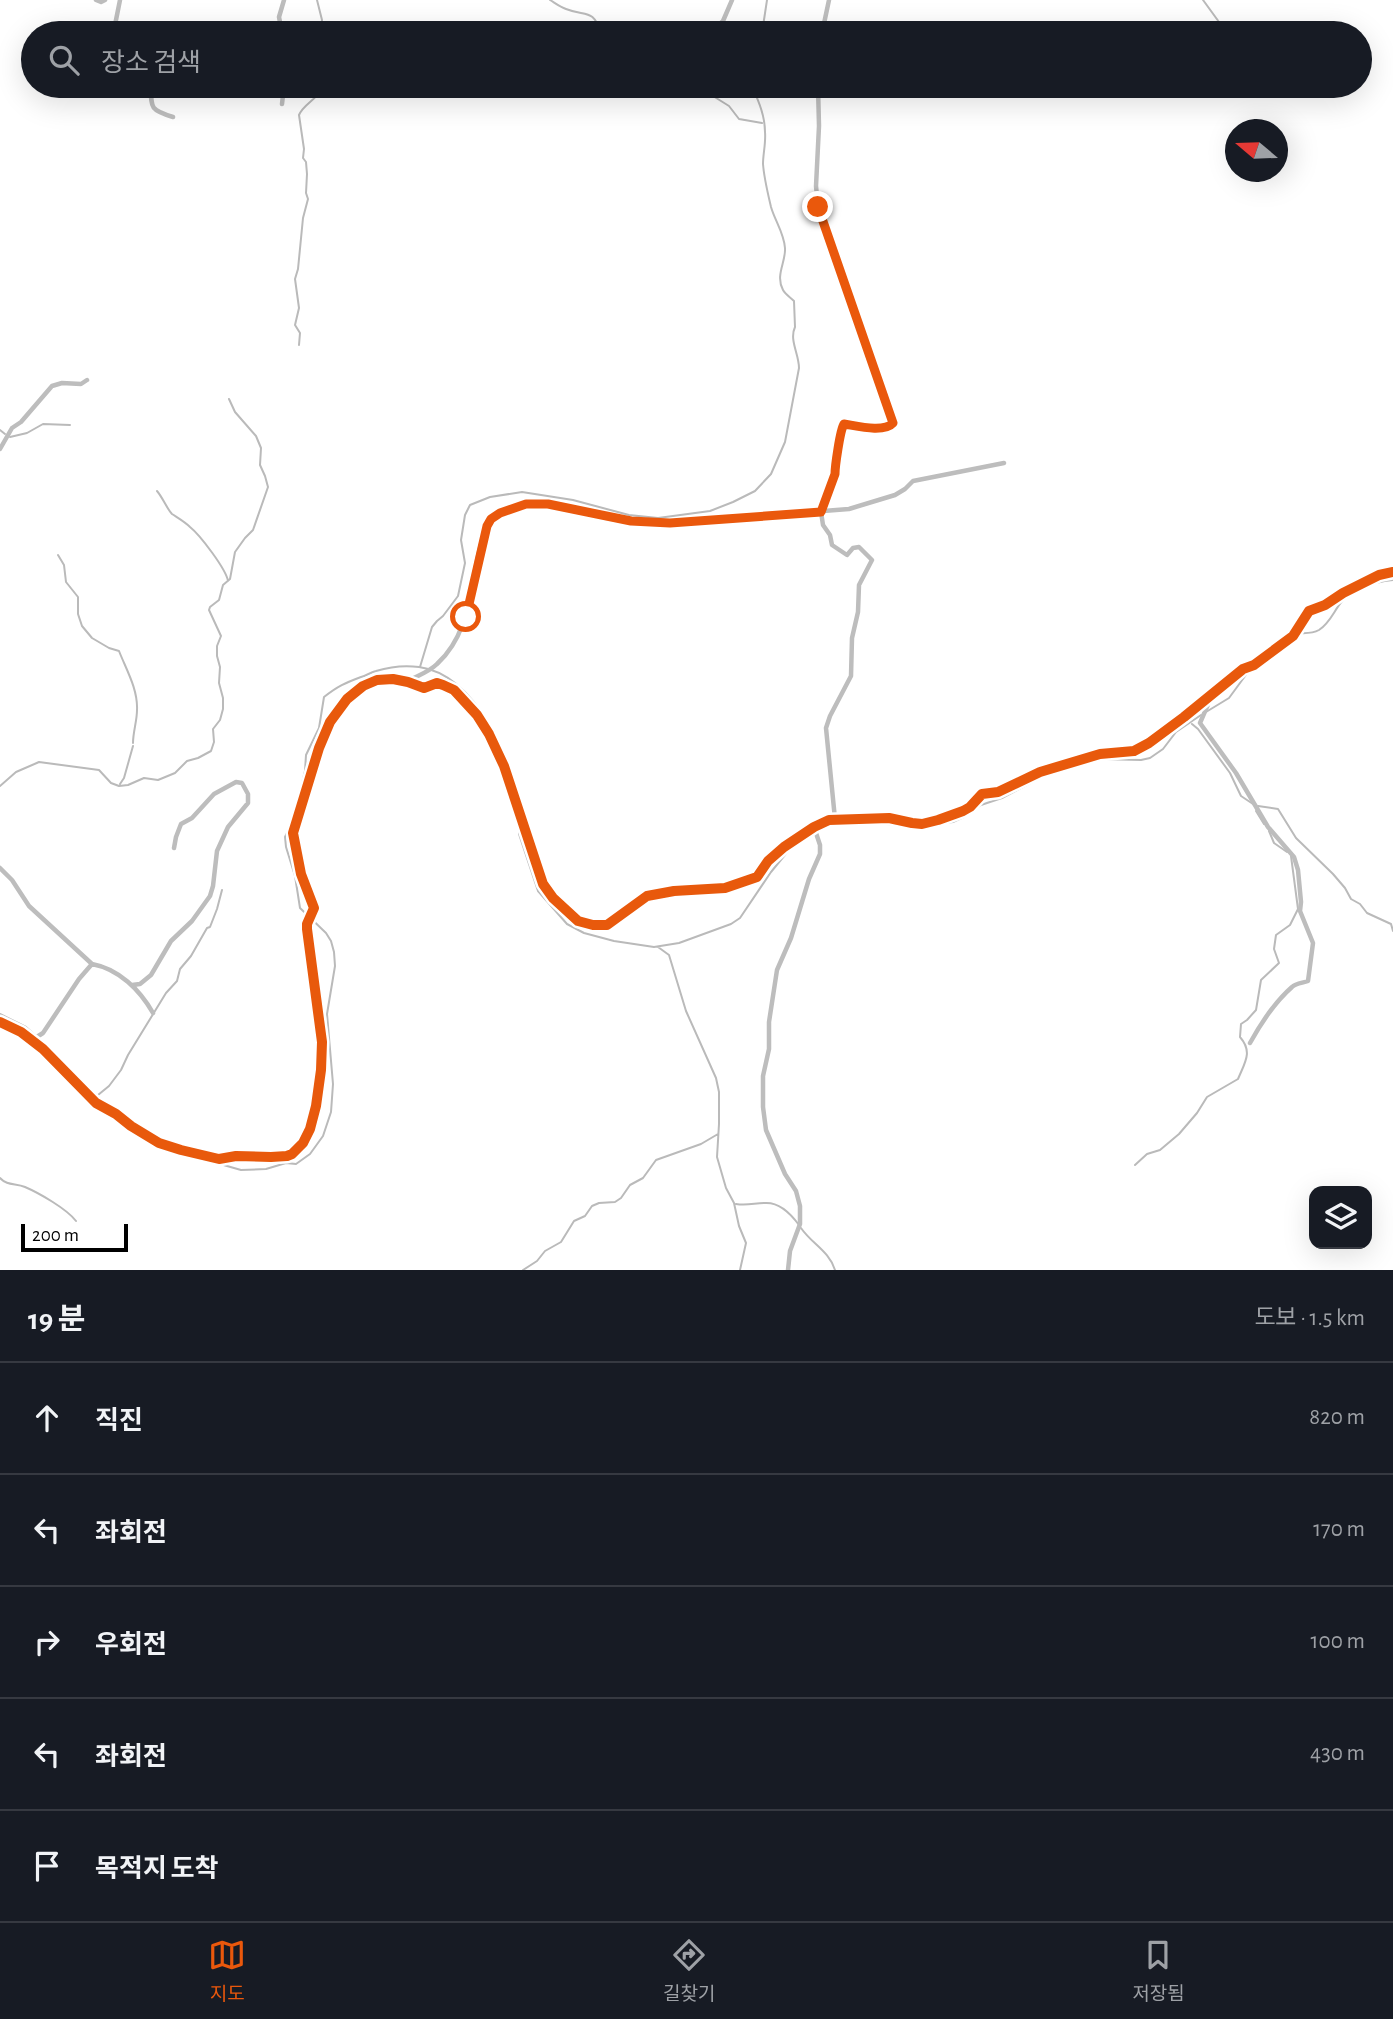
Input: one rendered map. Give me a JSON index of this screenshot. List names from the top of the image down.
{
  "scale_bar": "200 m",
  "north": "left",
  "page": {
    "search": "장소 검색",
    "scale": "200 m",
    "heading": ["19 분", "도보 · 1.5 km"],
    "list": [
      ["직진", "820 m"],
      ["좌회전", "170 m"],
      ["우회전", "100 m"],
      ["좌회전", "430 m"],
      "목적지 도착"
    ],
    "nav": ["지도", "길찾기", "저장됨"]
  }
}
